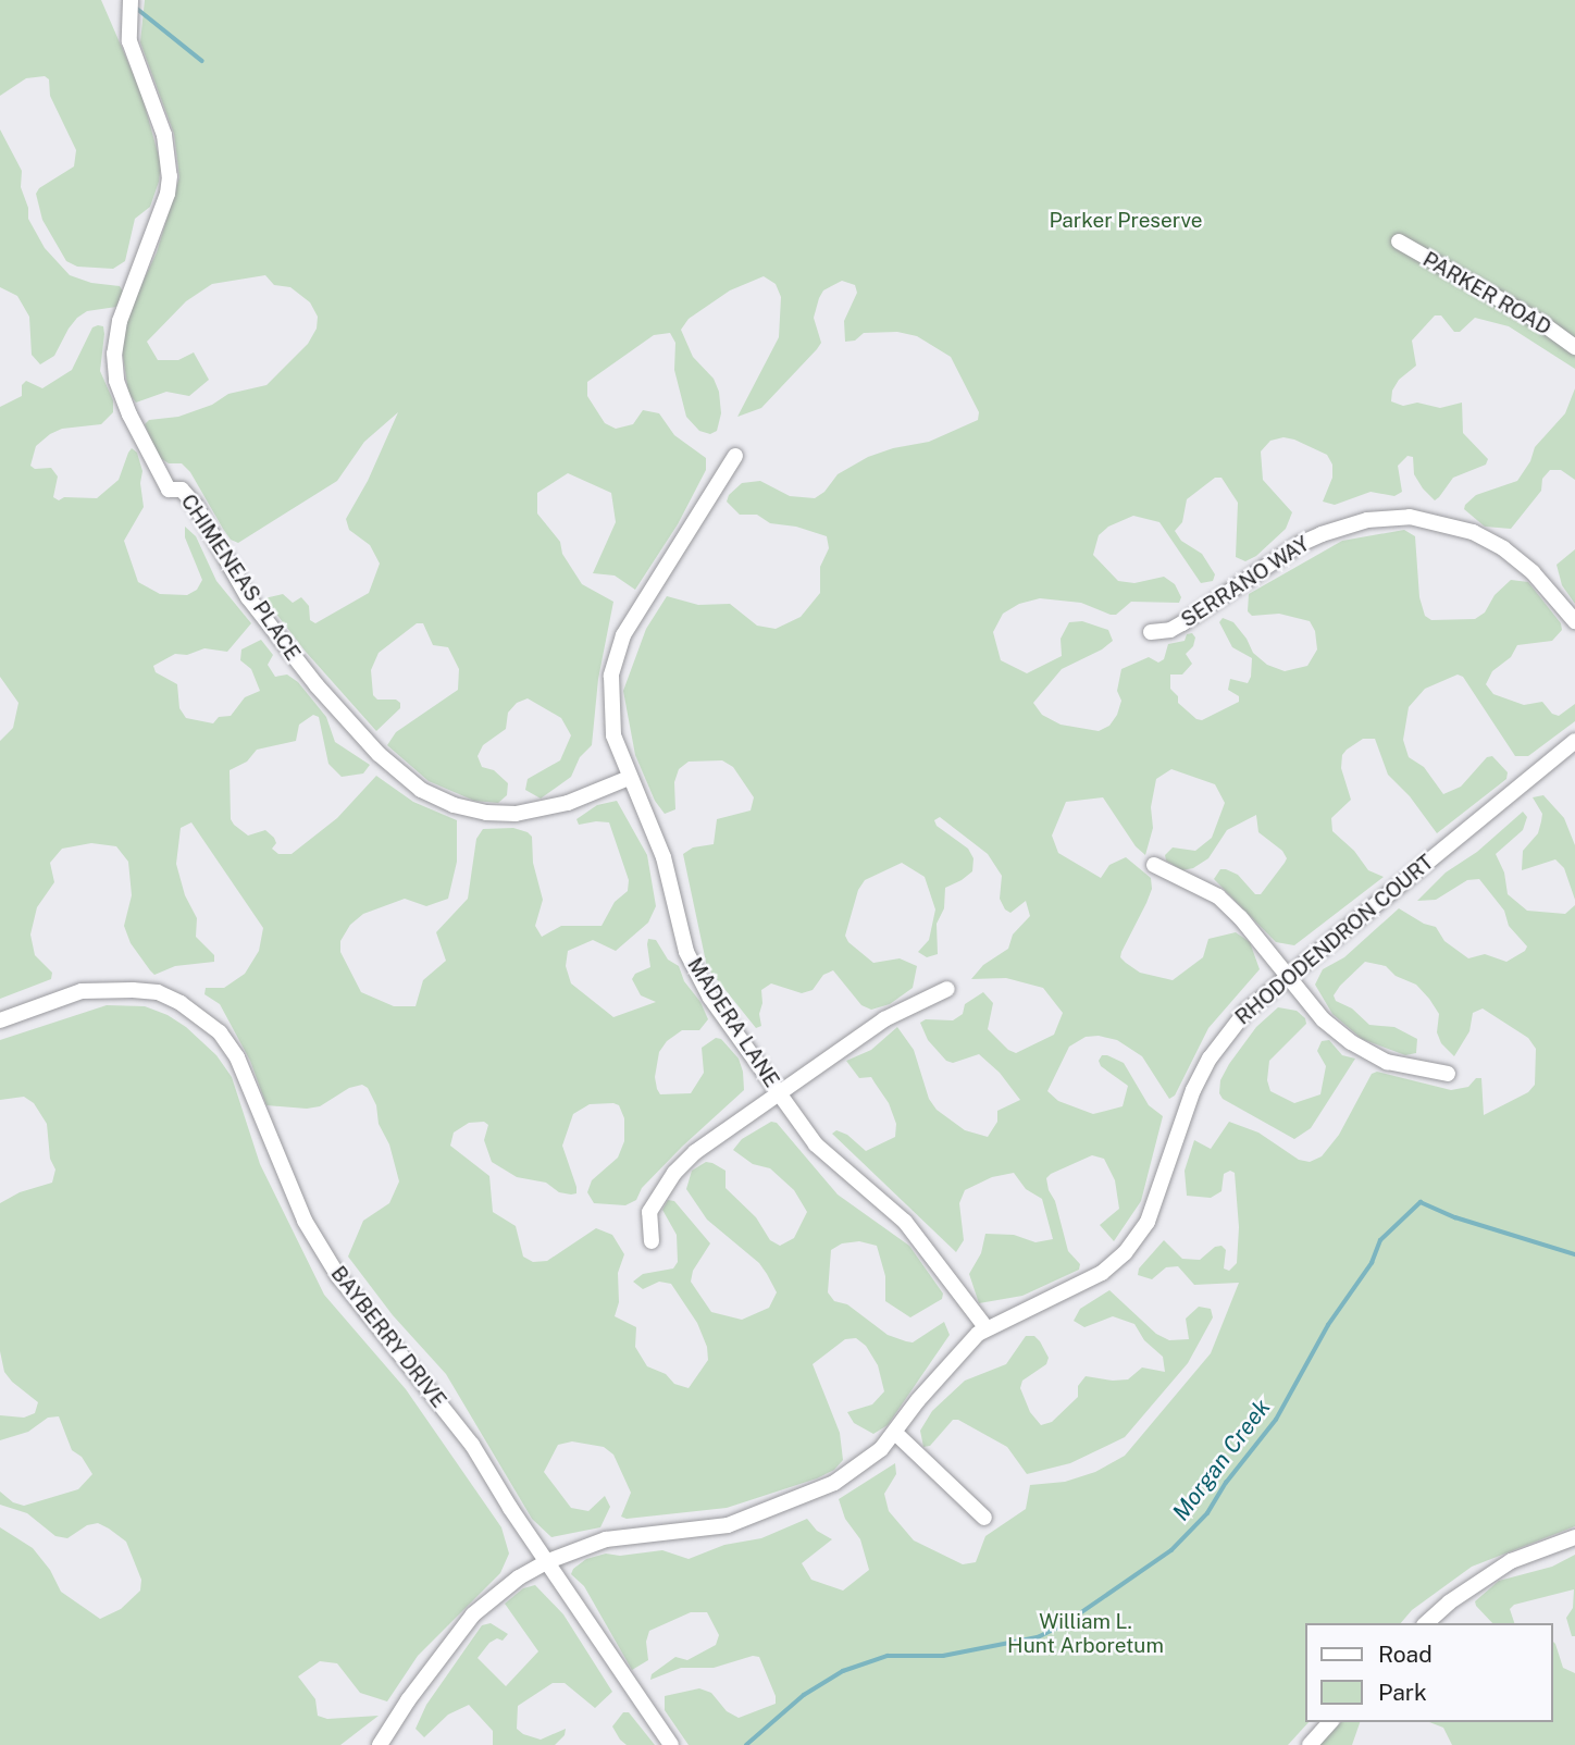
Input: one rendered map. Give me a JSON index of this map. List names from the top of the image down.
{
  "streets": {
    "street": [
      "PARKER ROAD",
      "CHIMENEAS PLACE",
      "SERRANO WAY",
      "RHODODENDRON COURT",
      "MADERA LANE",
      "BAYBERRY DRIVE"
    ]
  },
  "crossings": [
    ["CHIMENEAS PLACE", "MADERA LANE"],
    ["RHODODENDRON COURT", "MADERA LANE"],
    ["RHODODENDRON COURT", "BAYBERRY DRIVE"]
  ],
  "water": ["Morgan Creek"],
  "parks": ["Parker Preserve", "William L. Hunt Arboretum"],
  "legend": ["Road", "Park"]
}
